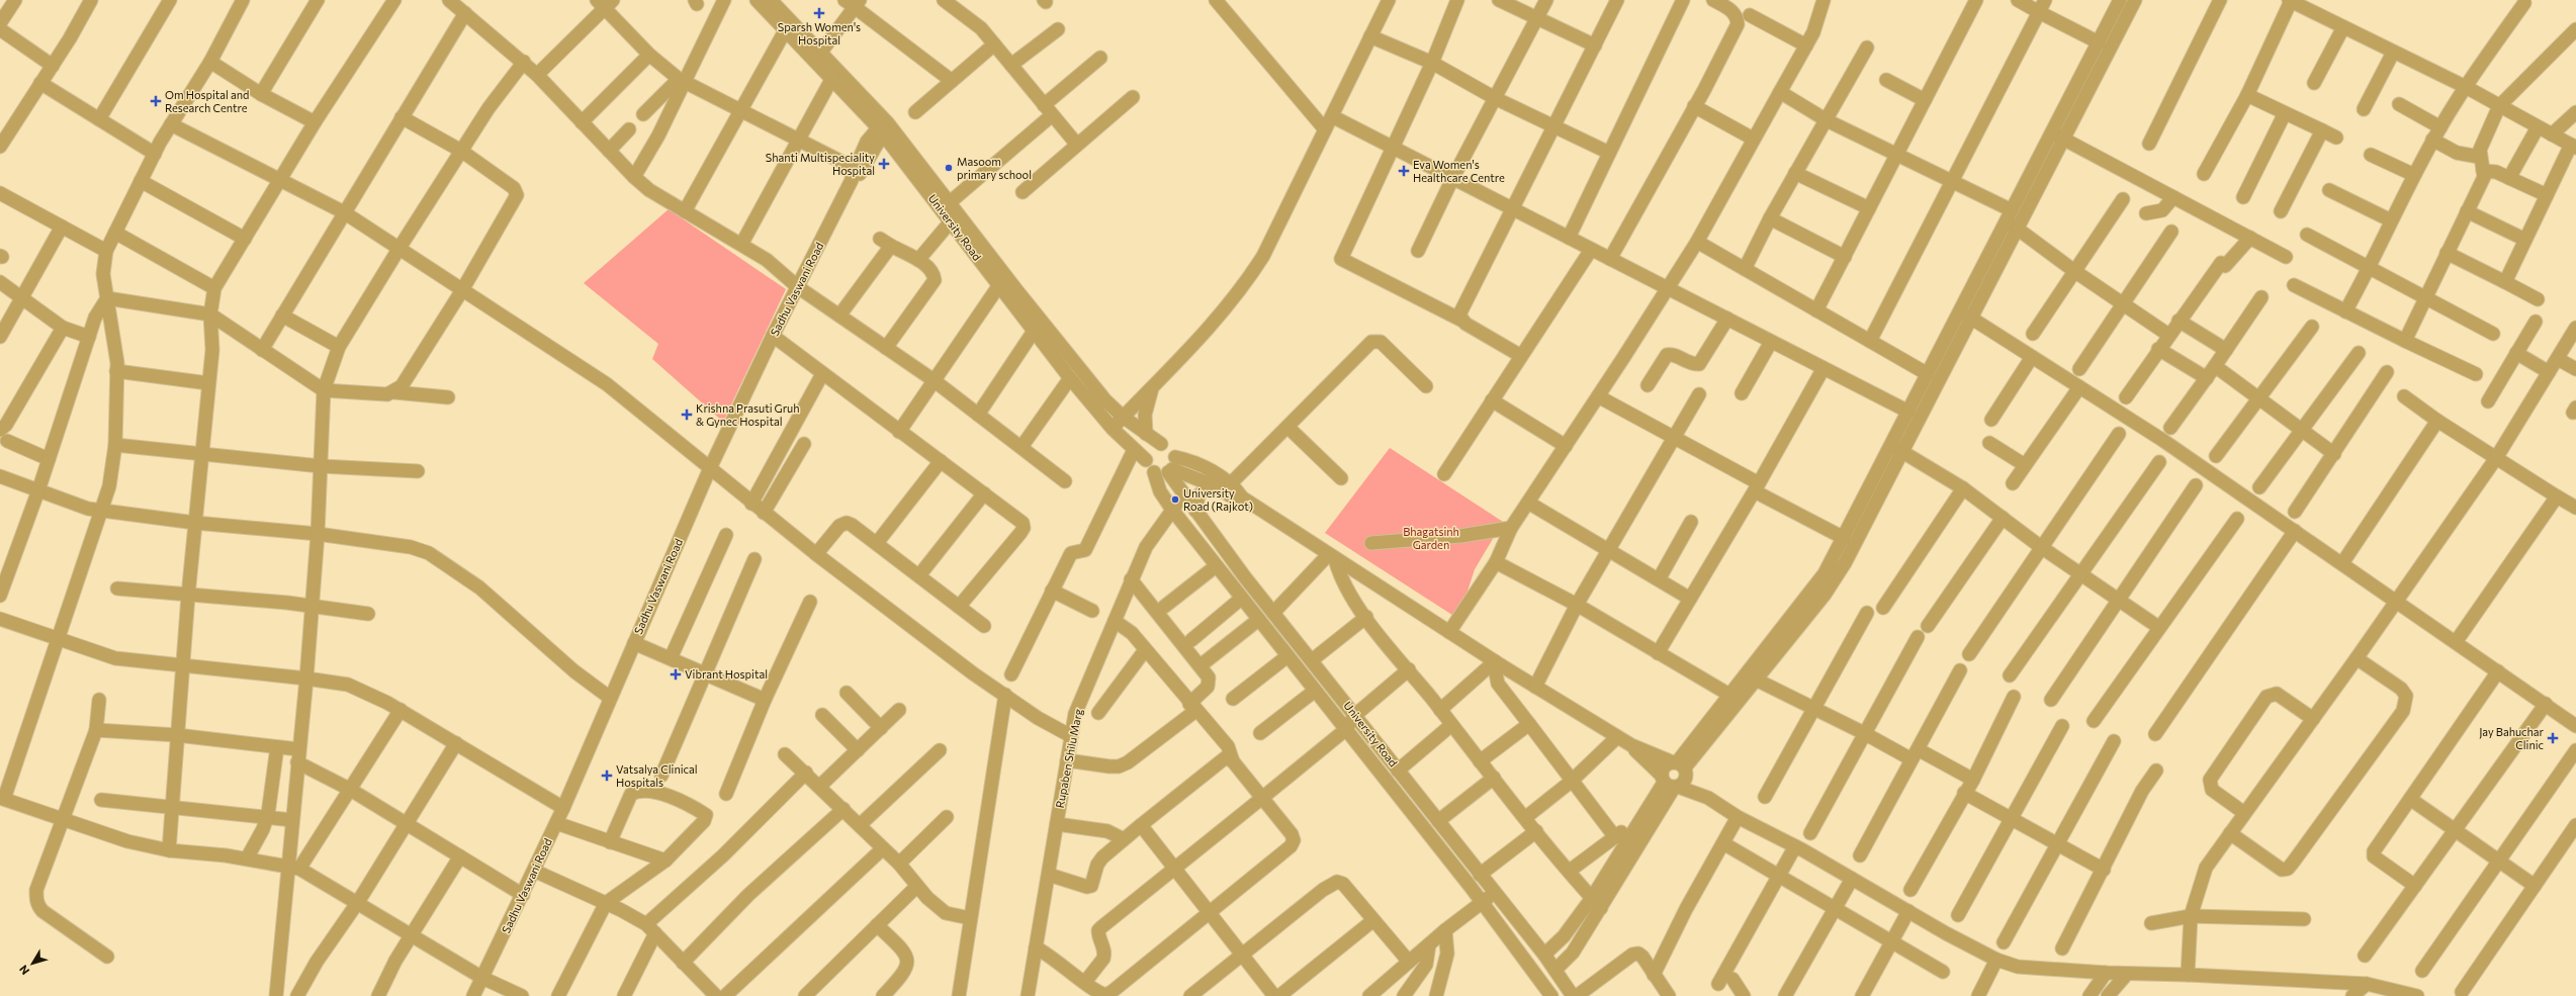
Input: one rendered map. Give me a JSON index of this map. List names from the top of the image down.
{
  "streets": {
    "street": ["University Road", "Sadhu Vaswani Road", "Rupaben Shilu Marg"]
  },
  "crossings": [
    ["University Road", "Sadhu Vaswani Road"],
    ["University Road", "Rupaben Shilu Marg"]
  ],
  "parks": ["Bhagatsinh Garden"],
  "places": {
    "health": [
      "Sparsh Women's Hospital",
      "Om Hospital and Research Centre",
      "Shanti Multispeciality Hospital",
      "Eva Women's Healthcare Centre",
      "Krishna Prasuti Gruh & Gynec Hospital",
      "Vibrant Hospital",
      "Jay Bahuchar Clinic",
      "Vatsalya Clinical Hospitals"
    ],
    "other": ["Masoom primary school", "University Road (Rajkot)"]
  },
  "north": "bottom left"
}
